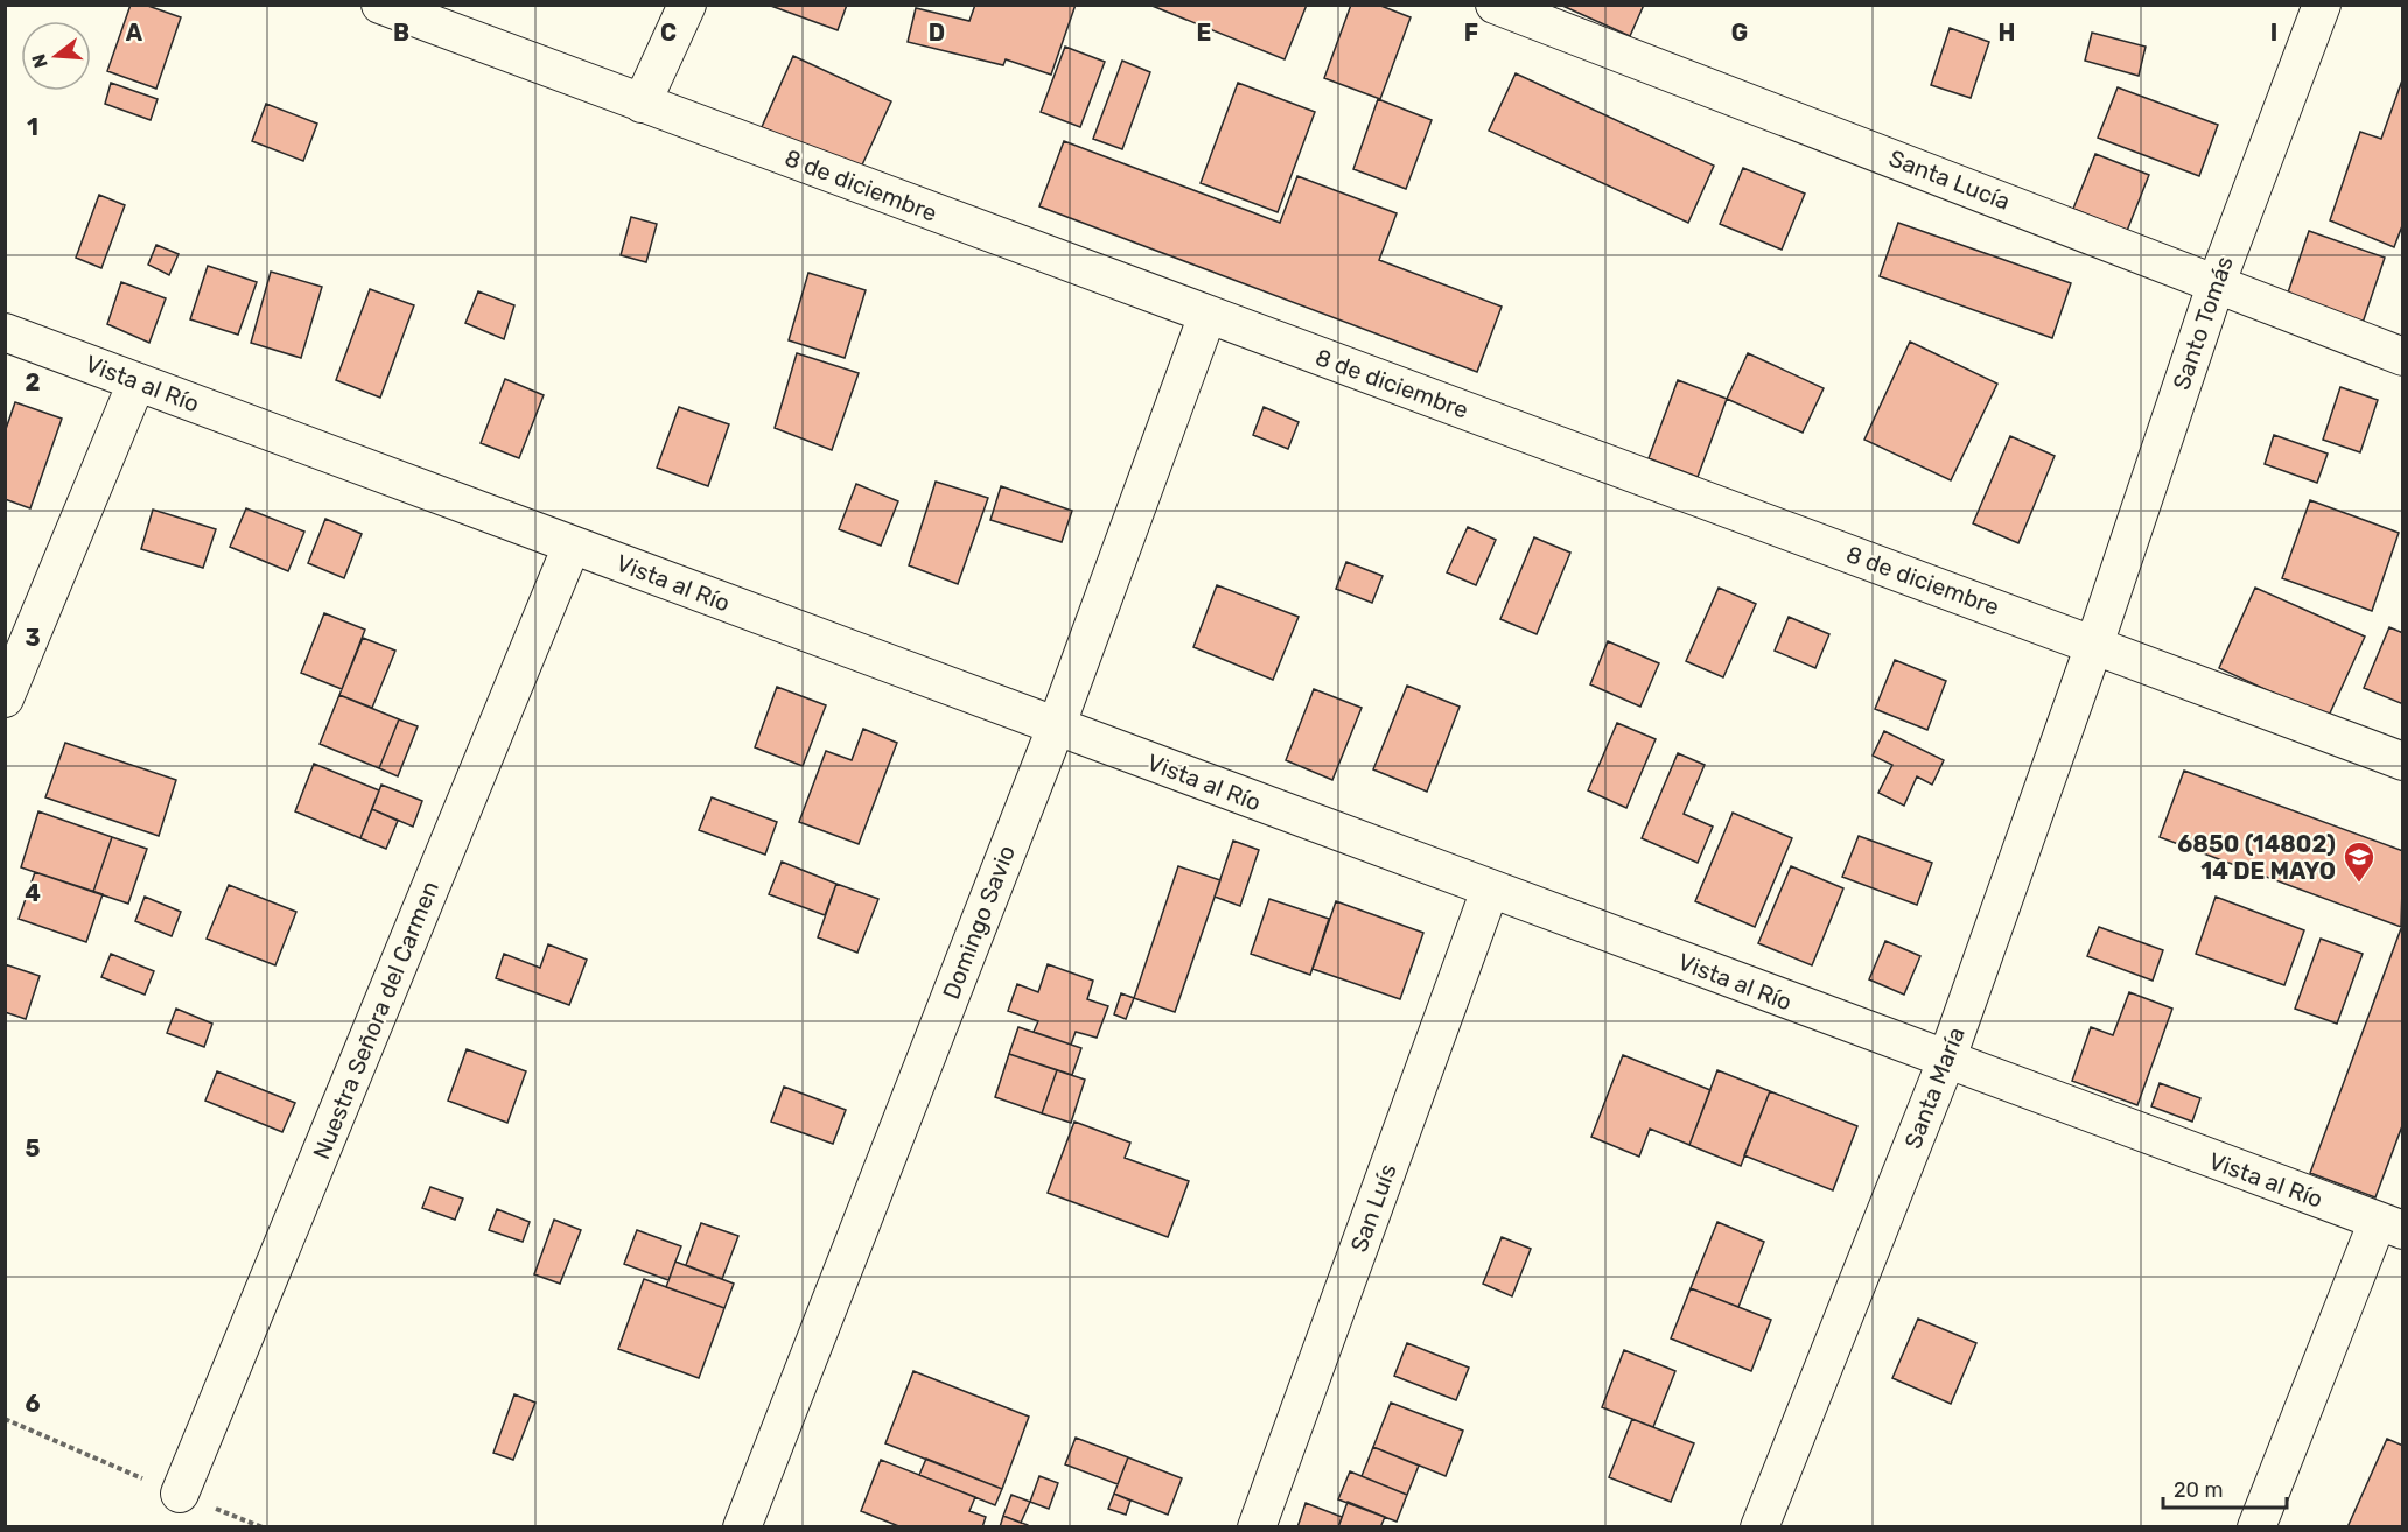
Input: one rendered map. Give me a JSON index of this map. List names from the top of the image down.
{
  "streets": {
    "street": [
      "Santa Lucía",
      "8 de diciembre",
      "Santo Tomás",
      "Vista al Río",
      "Domingo Savio",
      "Nuestra Señora del Carmen",
      "Santa María",
      "San Luís"
    ]
  },
  "crossings": [
    ["Santa Lucía", "Santo Tomás"],
    ["8 de diciembre", "Santo Tomás"],
    ["8 de diciembre", "Domingo Savio"],
    ["8 de diciembre", "Santa María"],
    ["Santo Tomás", "Santa María"],
    ["Vista al Río", "Domingo Savio"],
    ["Vista al Río", "Nuestra Señora del Carmen"],
    ["Vista al Río", "Santa María"],
    ["Vista al Río", "San Luís"]
  ],
  "places": {
    "school or university": ["6850 (14802) 14 DE MAYO"]
  },
  "scale_bar": "20 m",
  "north": "left",
  "grid": {
    "columns": [
      "A",
      "B",
      "C",
      "D",
      "E",
      "F",
      "G",
      "H",
      "I"
    ],
    "rows": [
      "1",
      "2",
      "3",
      "4",
      "5",
      "6"
    ]
  }
}
